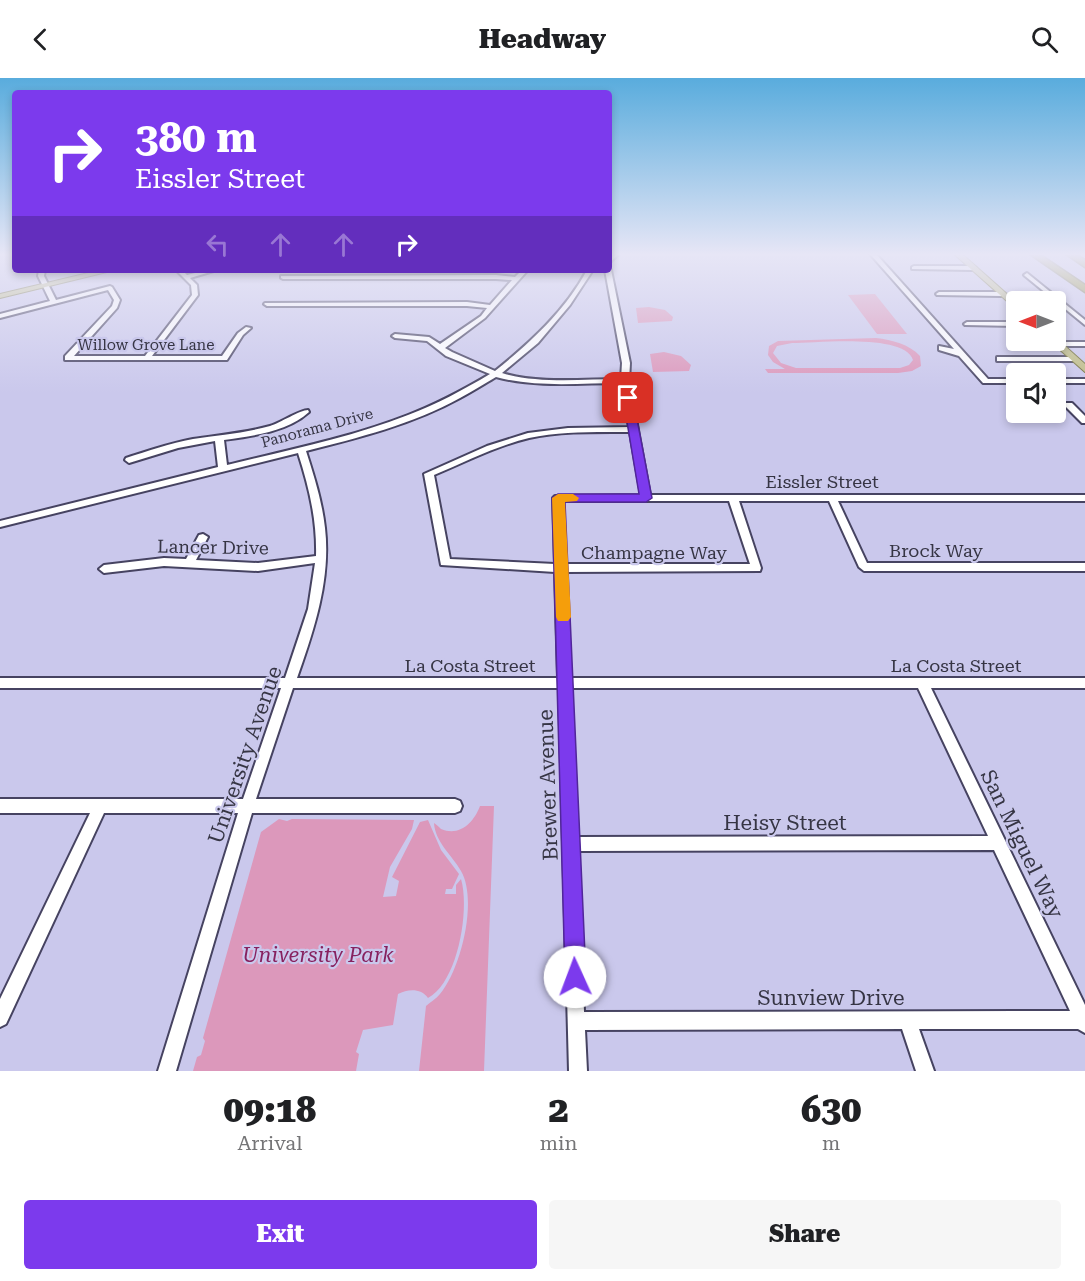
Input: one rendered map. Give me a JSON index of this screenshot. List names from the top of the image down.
{
  "streets": {
    "street": [
      "Willow Grove Lane",
      "Panorama Drive",
      "Eissler Street",
      "Lancer Drive",
      "Brock Way",
      "Champagne Way",
      "La Costa Street",
      "University Avenue",
      "Brewer Avenue",
      "Heisy Street",
      "San Miguel Way",
      "Sunview Drive"
    ]
  },
  "crossings": [
    ["Panorama Drive", "University Avenue"],
    ["Eissler Street", "Brock Way"],
    ["Eissler Street", "Champagne Way"],
    ["Eissler Street", "Brewer Avenue"],
    ["Lancer Drive", "University Avenue"],
    ["Champagne Way", "Brewer Avenue"],
    ["La Costa Street", "University Avenue"],
    ["La Costa Street", "Brewer Avenue"],
    ["La Costa Street", "San Miguel Way"],
    ["Brewer Avenue", "Heisy Street"],
    ["Brewer Avenue", "Sunview Drive"],
    ["Heisy Street", "San Miguel Way"],
    ["San Miguel Way", "Sunview Drive"]
  ],
  "parks": ["University Park"],
  "north": "left",
  "page": {
    "header": "Headway",
    "turn": ["380 m", "Eissler Street"],
    "eta": [
      "09:18",
      "Arrival",
      "2",
      "min",
      "630",
      "m"
    ],
    "buttons": ["Exit", "Share"]
  }
}
